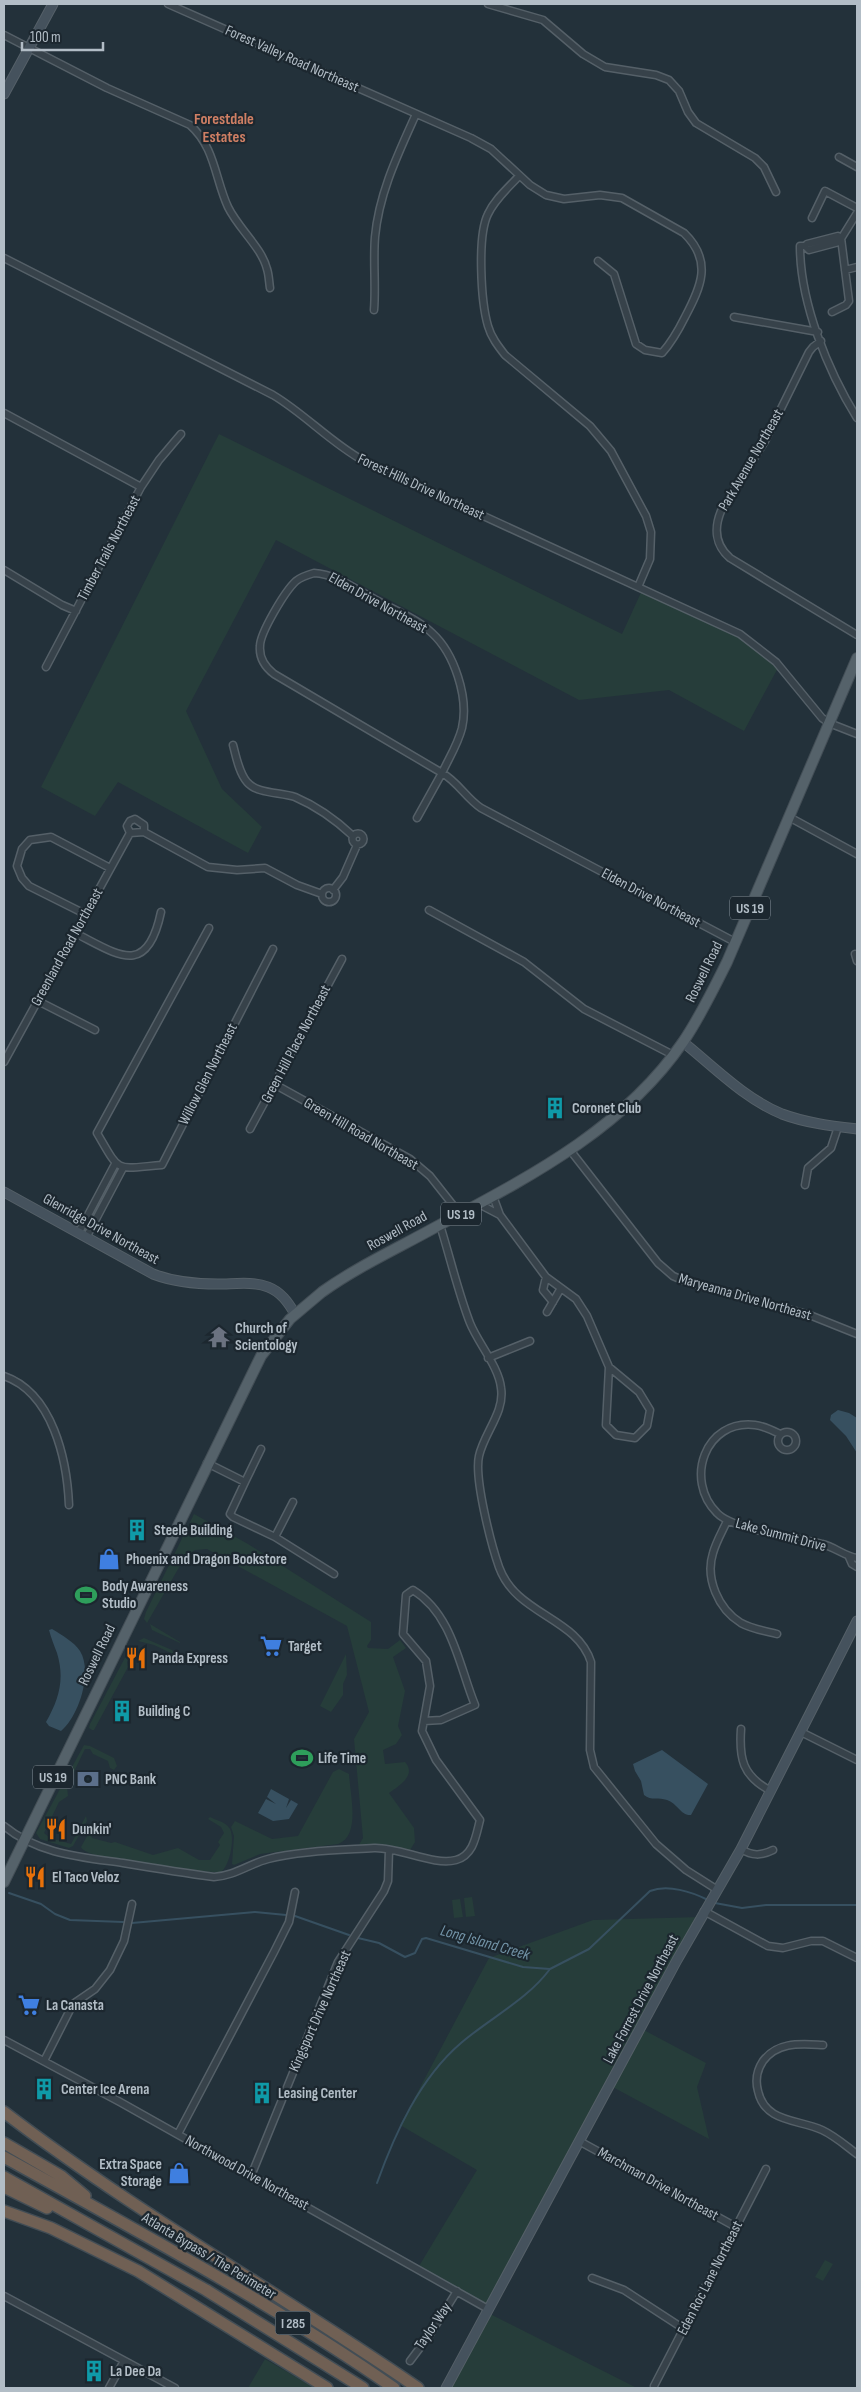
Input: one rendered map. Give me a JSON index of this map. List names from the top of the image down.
{
  "streets": {
    "highway": ["Atlanta Bypass / The Perimeter", "I 285"],
    "main road": ["US 19", "Roswell Road"],
    "street": [
      "Forest Valley Road Northeast",
      "Park Avenue Northeast",
      "Forest Hills Drive Northeast",
      "Timber Trails Northeast",
      "Elden Drive Northeast",
      "Greenland Road Northeast",
      "Green Hill Place Northeast",
      "Willow Glen Northeast",
      "Green Hill Road Northeast",
      "Glenridge Drive Northeast",
      "Maryeanna Drive Northeast",
      "Lake Summit Drive",
      "Lake Forrest Drive Northeast",
      "Kingsport Drive Northeast",
      "Northwood Drive Northeast",
      "Marchman Drive Northeast",
      "Eden Roc Lane Northeast",
      "Taylor Way"
    ]
  },
  "crossings": [
    ["Forest Hills Drive Northeast", "Roswell Road"],
    ["Elden Drive Northeast", "Roswell Road"],
    ["Roswell Road", "Green Hill Road Northeast"],
    ["Roswell Road", "Glenridge Drive Northeast"],
    ["Roswell Road", "Maryeanna Drive Northeast"],
    ["Green Hill Place Northeast", "Green Hill Road Northeast"],
    ["Lake Forrest Drive Northeast", "Northwood Drive Northeast"],
    ["Lake Forrest Drive Northeast", "Marchman Drive Northeast"],
    ["Kingsport Drive Northeast", "Northwood Drive Northeast"],
    ["Northwood Drive Northeast", "Taylor Way"],
    ["Marchman Drive Northeast", "Eden Roc Lane Northeast"]
  ],
  "districts": ["Forestdale Estates"],
  "water": ["Long Island Creek"],
  "places": {
    "building": [
      "Coronet Club",
      "Steele Building",
      "Building C",
      "Center Ice Arena",
      "Leasing Center",
      "La Dee Da"
    ],
    "temple": ["Church of Scientology"],
    "shop": ["Phoenix and Dragon Bookstore", "Extra Space Storage"],
    "sports": ["Body Awareness Studio", "Life Time"],
    "supermarket": ["Target", "La Canasta"],
    "restaurant": ["Panda Express", "Dunkin'", "El Taco Veloz"],
    "bank": ["PNC Bank"]
  },
  "scale_bar": "100 m"
}
